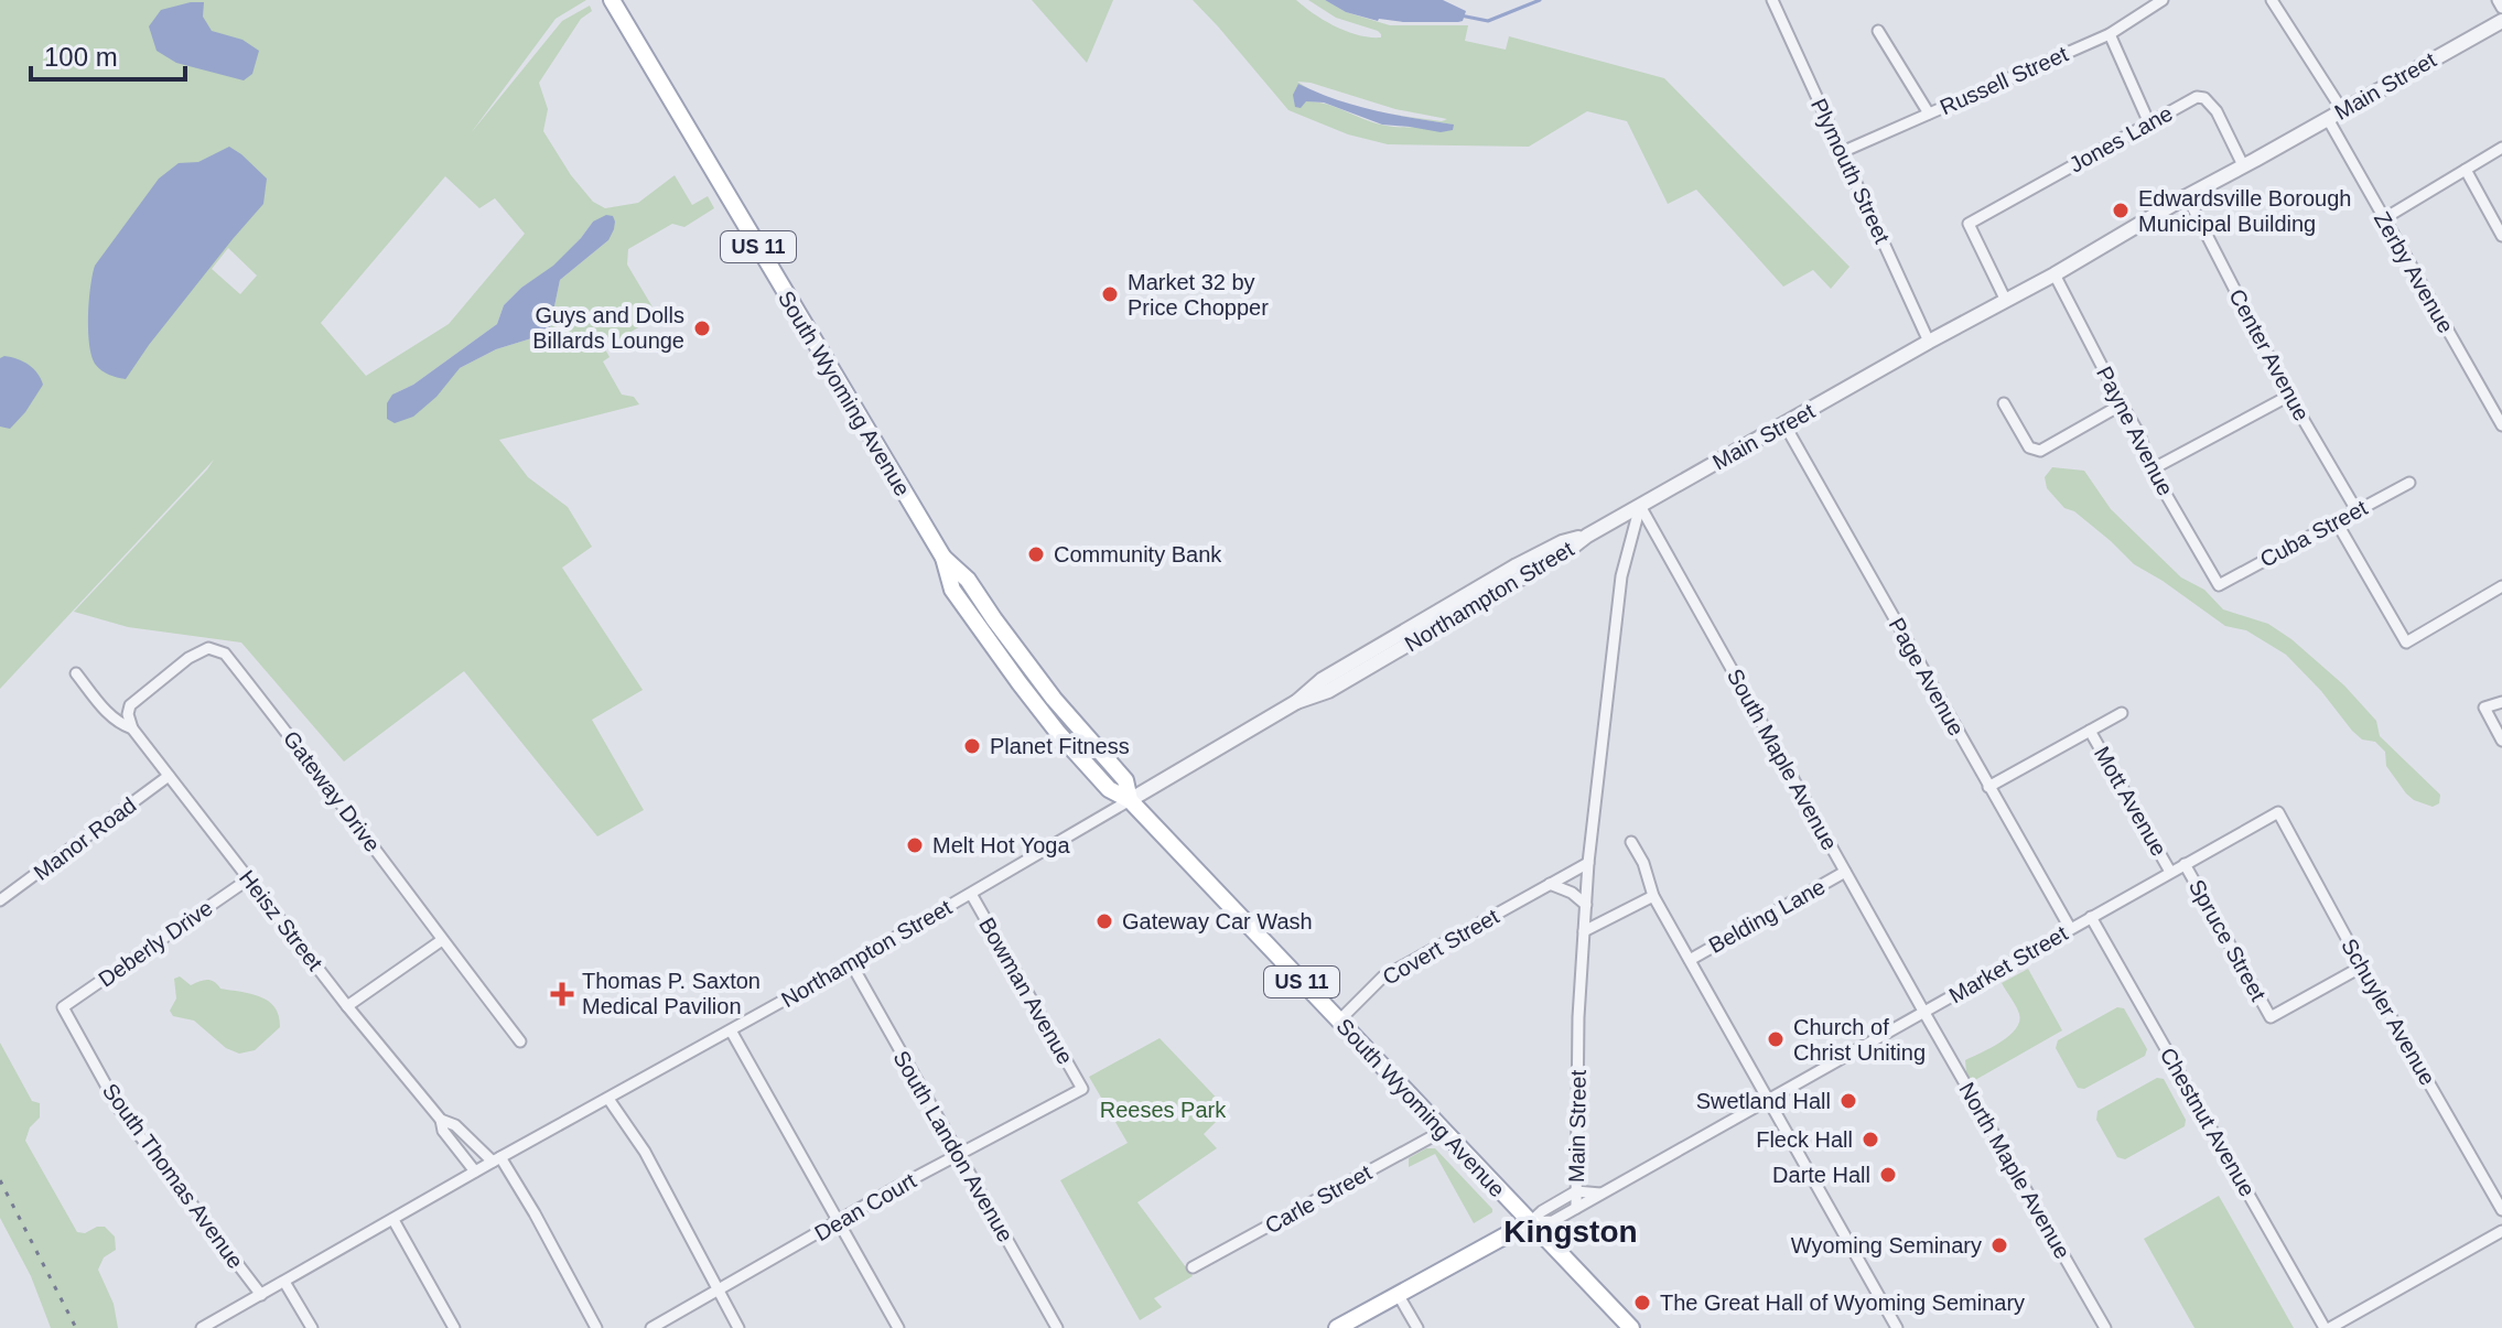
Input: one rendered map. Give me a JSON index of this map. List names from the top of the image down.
{
  "streets": {
    "main road": ["US 11", "South Wyoming Avenue", "Market Street"],
    "street": [
      "Russell Street",
      "Main Street",
      "Jones Lane",
      "Plymouth Street",
      "Zerby Avenue",
      "Center Avenue",
      "Payne Avenue",
      "Cuba Street",
      "Northampton Street",
      "Page Avenue",
      "South Maple Avenue",
      "Gateway Drive",
      "Mott Avenue",
      "Manor Road",
      "Belding Lane",
      "Heisz Street",
      "Spruce Street",
      "Deberly Drive",
      "Covert Street",
      "Bowman Avenue",
      "Schuyler Avenue",
      "Chestnut Avenue",
      "South Landon Avenue",
      "North Maple Avenue",
      "South Thomas Avenue",
      "Carle Street",
      "Dean Court"
    ]
  },
  "crossings": [
    ["Russell Street", "Plymouth Street"],
    ["Main Street", "Jones Lane"],
    ["Main Street", "Plymouth Street"],
    ["Main Street", "Zerby Avenue"],
    ["Main Street", "Center Avenue"],
    ["Main Street", "Payne Avenue"],
    ["Main Street", "Northampton Street"],
    ["Main Street", "Page Avenue"],
    ["Main Street", "South Maple Avenue"],
    ["Main Street", "Covert Street"],
    ["Main Street", "Market Street"],
    ["US 11", "South Wyoming Avenue"],
    ["US 11", "Market Street"],
    ["Center Avenue", "Cuba Street"],
    ["South Wyoming Avenue", "Northampton Street"],
    ["South Wyoming Avenue", "Covert Street"],
    ["South Wyoming Avenue", "Market Street"],
    ["South Wyoming Avenue", "Carle Street"],
    ["Payne Avenue", "Cuba Street"],
    ["Northampton Street", "South Maple Avenue"],
    ["Northampton Street", "Heisz Street"],
    ["Northampton Street", "Bowman Avenue"],
    ["Northampton Street", "South Landon Avenue"],
    ["Northampton Street", "South Thomas Avenue"],
    ["Page Avenue", "Market Street"],
    ["South Maple Avenue", "Belding Lane"],
    ["South Maple Avenue", "Market Street"],
    ["South Maple Avenue", "North Maple Avenue"],
    ["Gateway Drive", "Heisz Street"],
    ["Mott Avenue", "Market Street"],
    ["Manor Road", "Heisz Street"],
    ["Heisz Street", "Deberly Drive"],
    ["Spruce Street", "Market Street"],
    ["Spruce Street", "Schuyler Avenue"],
    ["Deberly Drive", "South Thomas Avenue"],
    ["Market Street", "Schuyler Avenue"],
    ["Market Street", "Chestnut Avenue"],
    ["Market Street", "North Maple Avenue"],
    ["Bowman Avenue", "Dean Court"],
    ["South Landon Avenue", "Dean Court"]
  ],
  "districts": ["Kingston"],
  "parks": ["Reeses Park"],
  "places": {
    "other": [
      "Edwardsville Borough Municipal Building",
      "Market 32 by Price Chopper",
      "Guys and Dolls Billards Lounge",
      "Community Bank",
      "Planet Fitness",
      "Melt Hot Yoga",
      "Gateway Car Wash",
      "Church of Christ Uniting",
      "Swetland Hall",
      "Fleck Hall",
      "Darte Hall",
      "Wyoming Seminary",
      "The Great Hall of Wyoming Seminary"
    ],
    "health": ["Thomas P. Saxton Medical Pavilion"]
  },
  "scale_bar": "100 m"
}
